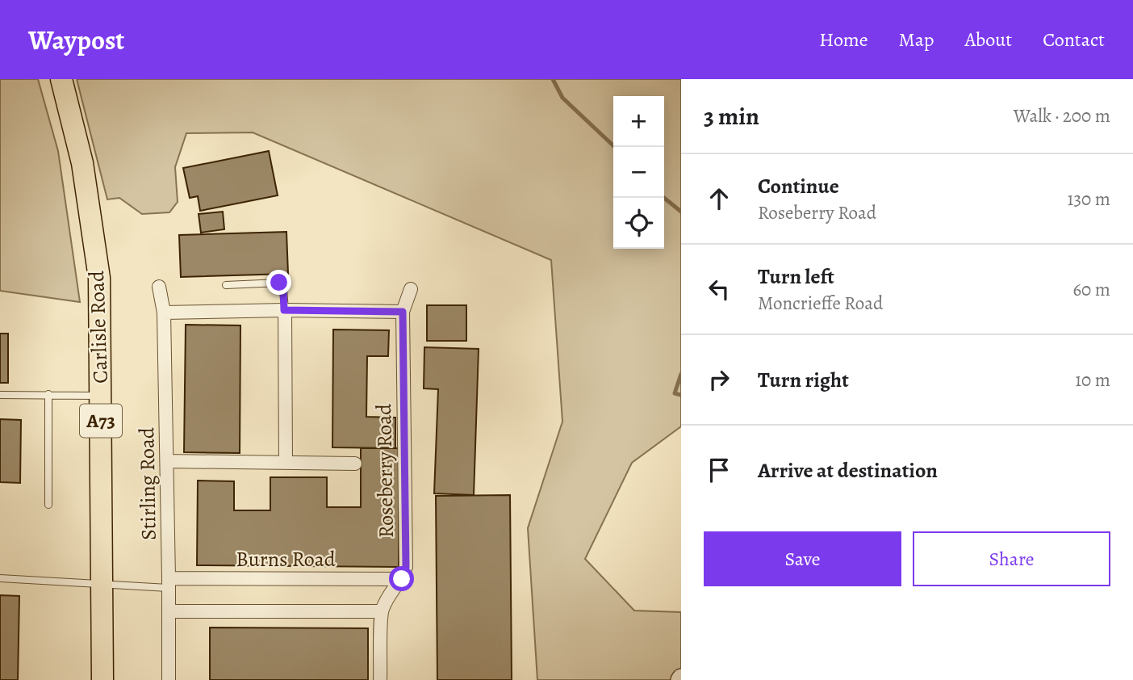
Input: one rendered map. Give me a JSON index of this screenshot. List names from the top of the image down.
{
  "streets": {
    "main road": ["Carlisle Road", "A73"],
    "street": ["Roseberry Road", "Stirling Road", "Burns Road"]
  },
  "crossings": [
    ["Roseberry Road", "Burns Road"],
    ["Stirling Road", "Burns Road"]
  ],
  "page": {
    "header": "Waypost",
    "nav": [
      "Home",
      "Map",
      "About",
      "Contact"
    ],
    "heading": ["3 min", "Walk · 200 m"],
    "map_buttons": ["+", "−"],
    "list": [
      ["Continue", "Roseberry Road", "130 m"],
      ["Turn left", "Moncrieffe Road", "60 m"],
      ["Turn right", "10 m"],
      "Arrive at destination"
    ],
    "buttons": ["Save", "Share"]
  }
}
